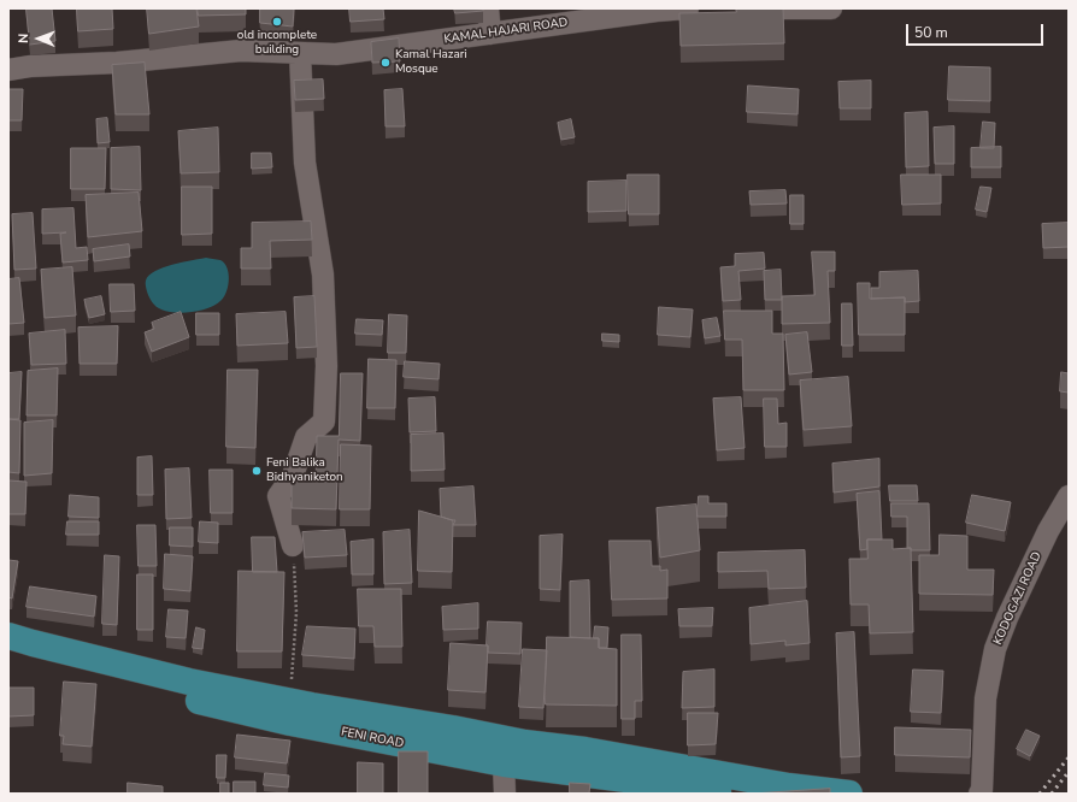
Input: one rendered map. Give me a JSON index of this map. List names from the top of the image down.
{
  "streets": {
    "main road": ["FENI ROAD"],
    "street": ["KAMAL HAJARI ROAD", "KODOGAZI ROAD"]
  },
  "places": ["old incomplete building", "Kamal Hazari Mosque", "Feni Balika Bidhyaniketon"],
  "scale_bar": "50 m",
  "north": "left"
}
